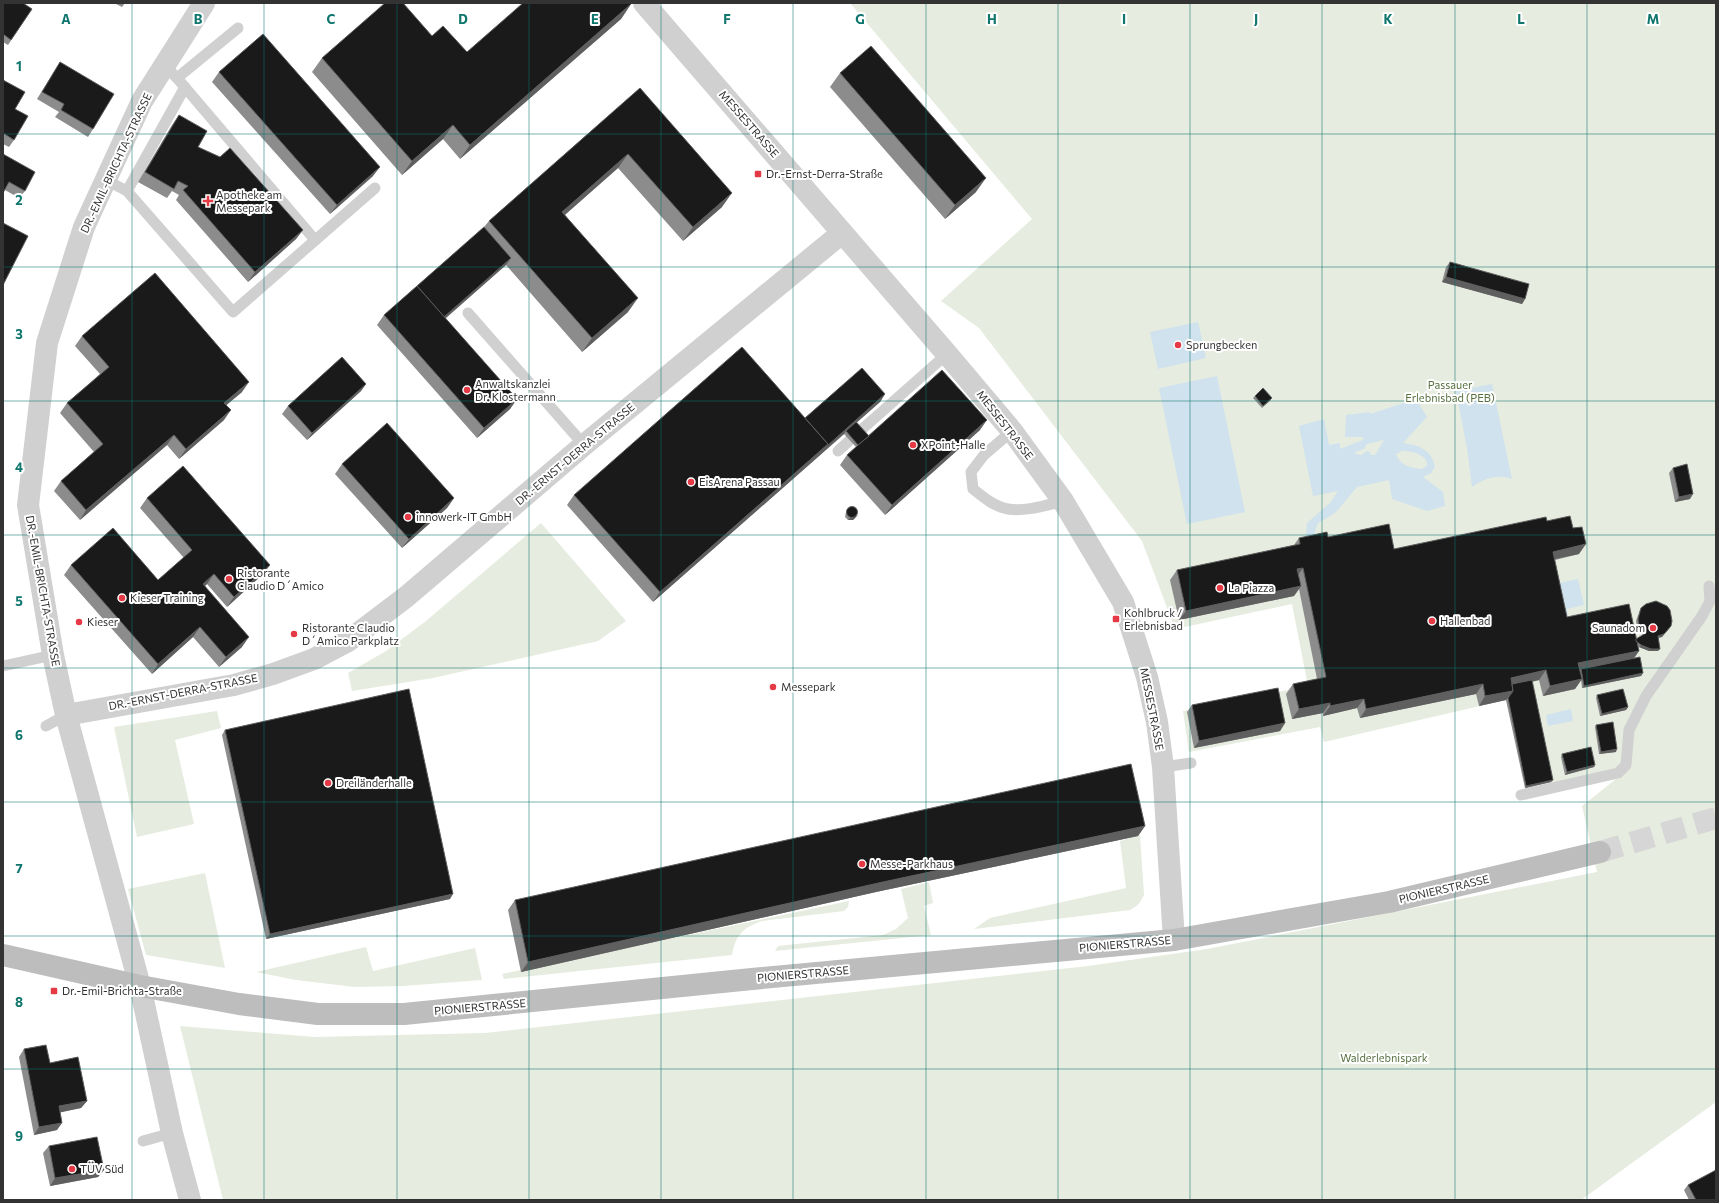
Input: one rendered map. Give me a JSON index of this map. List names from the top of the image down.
{
  "streets": {
    "main road": ["PIONIERSTRASSE"],
    "street": ["MESSESTRASSE", "DR.-EMIL-BRICHTA-STRASSE", "DR.-ERNST-DERRA-STRASSE"]
  },
  "crossings": [
    ["MESSESTRASSE", "DR.-ERNST-DERRA-STRASSE"],
    ["MESSESTRASSE", "PIONIERSTRASSE"],
    ["DR.-EMIL-BRICHTA-STRASSE", "DR.-ERNST-DERRA-STRASSE"],
    ["DR.-EMIL-BRICHTA-STRASSE", "PIONIERSTRASSE"]
  ],
  "parks": ["Passauer Erlebnisbad (PEB)", "Walderlebnispark"],
  "places": {
    "transit": ["Dr.-Ernst-Derra-Straße", "Kohlbruck / Erlebnisbad", "Dr.-Emil-Brichta-Straße"],
    "health": ["Apotheke am Messepark"],
    "other": [
      "Sprungbecken",
      "Anwaltskanzlei Dr. Klostermann",
      "XPoint-Halle",
      "EisArena Passau",
      "innowerk-IT GmbH",
      "Ristorante Claudio D´Amico",
      "La Piazza",
      "Kieser Training",
      "Hallenbad",
      "Kieser",
      "Saunadom",
      "Ristorante Claudio D´Amico Parkplatz",
      "Messepark",
      "Dreiländerhalle",
      "Messe-Parkhaus",
      "TÜV Süd"
    ]
  },
  "grid": {
    "columns": [
      "A",
      "B",
      "C",
      "D",
      "E",
      "F",
      "G",
      "H",
      "I",
      "J",
      "K",
      "L",
      "M"
    ],
    "rows": [
      "1",
      "2",
      "3",
      "4",
      "5",
      "6",
      "7",
      "8",
      "9"
    ]
  }
}
